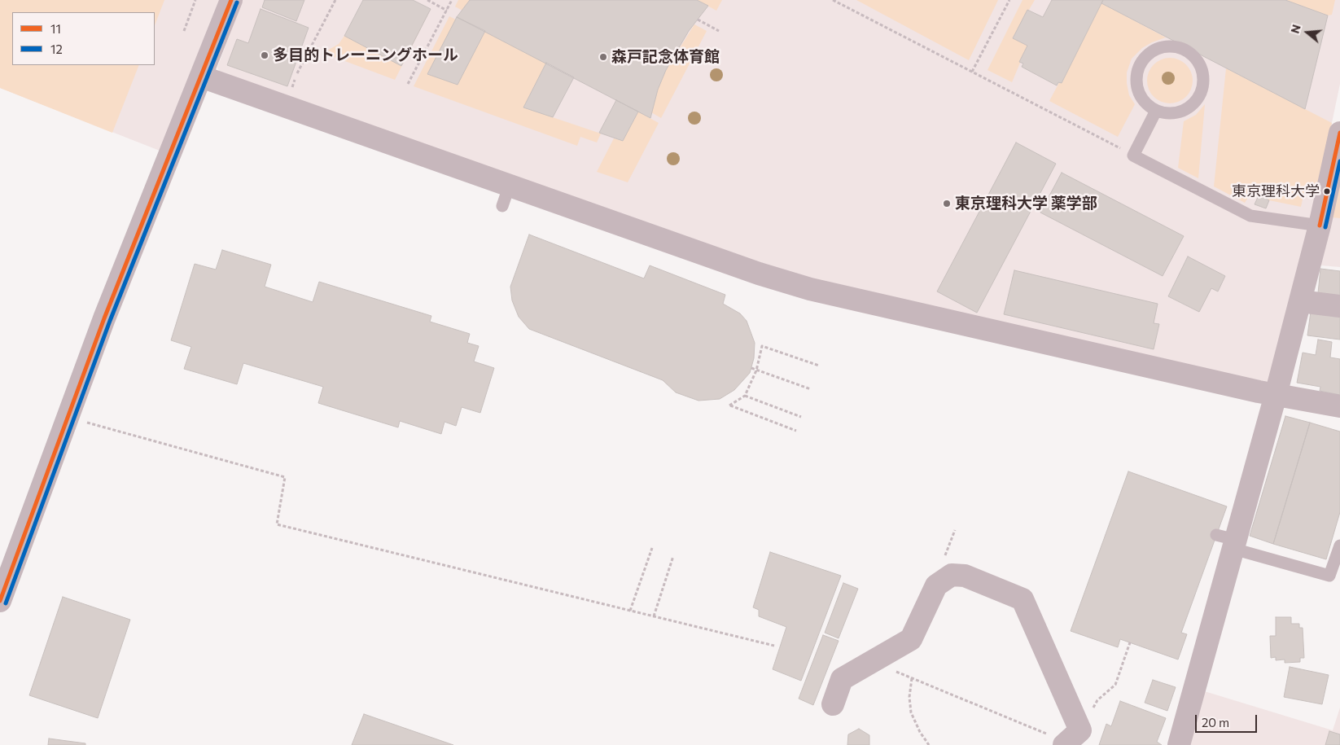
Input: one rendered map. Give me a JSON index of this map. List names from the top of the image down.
{
  "places": [
    "多目的トレーニングホール",
    "森戸記念体育館",
    "東京理科大学",
    "東京理科大学 薬学部"
  ],
  "lines": ["transit line 11", "transit line 12"],
  "legend": ["11", "12"],
  "scale_bar": "20 m",
  "north": "left"
}
